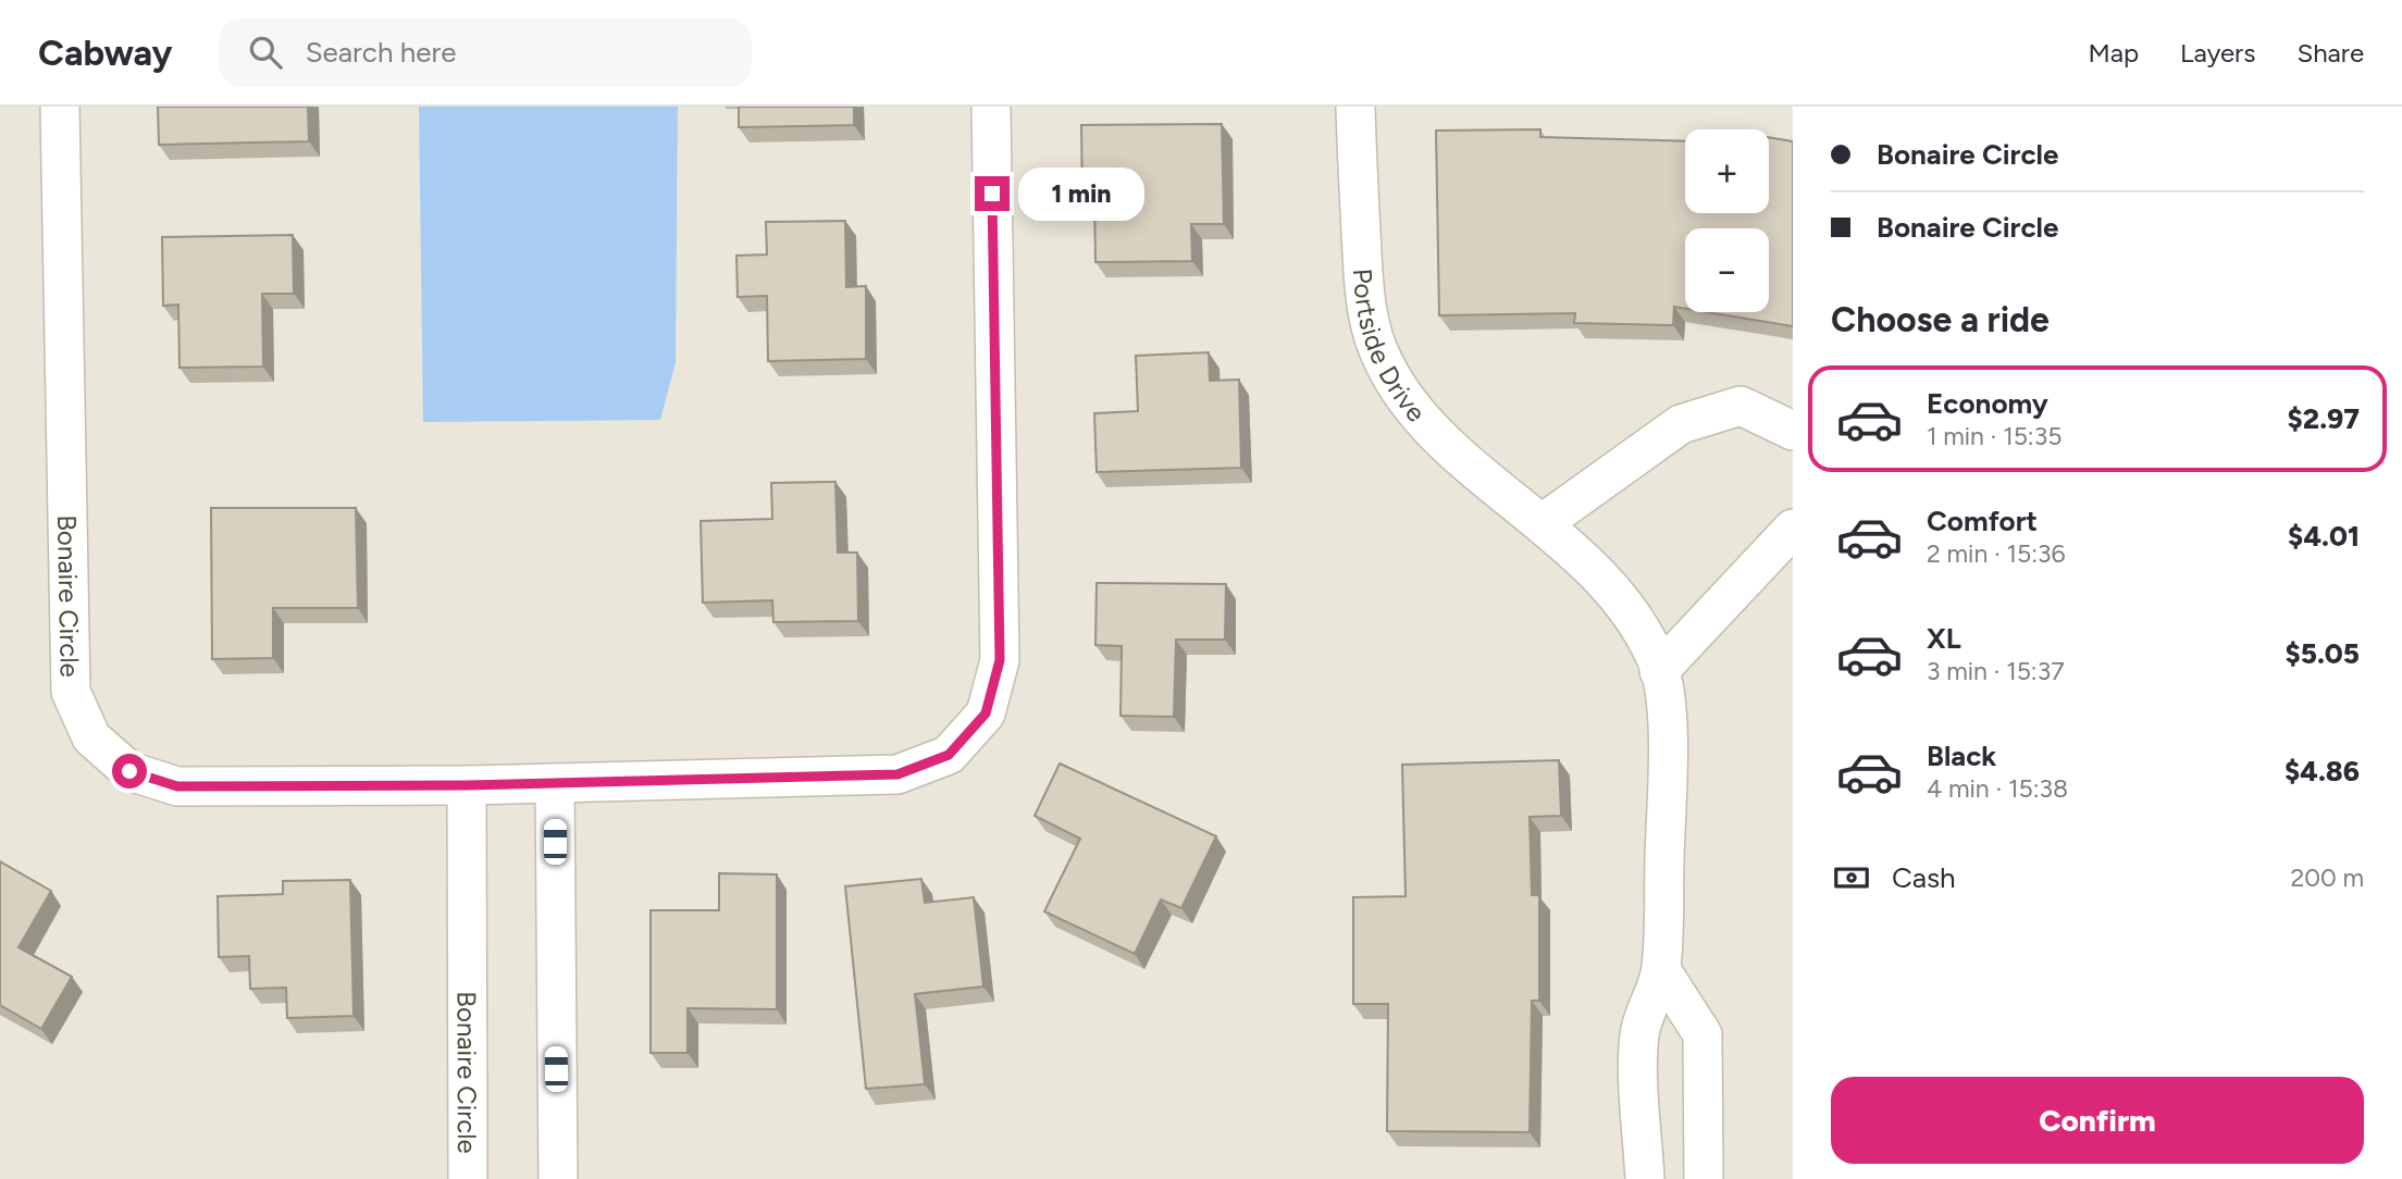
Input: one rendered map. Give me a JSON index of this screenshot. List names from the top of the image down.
{
  "streets": {
    "street": ["Portside Drive", "Bonaire Circle"]
  },
  "page": {
    "header": "Cabway",
    "search": "Search here",
    "nav": ["Map", "Layers", "Share"],
    "banner": ["Bonaire Circle", "Bonaire Circle"],
    "map_buttons": ["+", "−"],
    "bubble": "1 min",
    "heading": "Choose a ride",
    "list": [
      {
        "name": "Economy",
        "note": "1 min · 15:35",
        "value": "$2.97"
      },
      {
        "name": "Comfort",
        "note": "2 min · 15:36",
        "value": "$4.01"
      },
      {
        "name": "XL",
        "note": "3 min · 15:37",
        "value": "$5.05"
      },
      {
        "name": "Black",
        "note": "4 min · 15:38",
        "value": "$4.86"
      }
    ],
    "pay": ["Cash", "200 m"],
    "buttons": "Confirm"
  }
}
